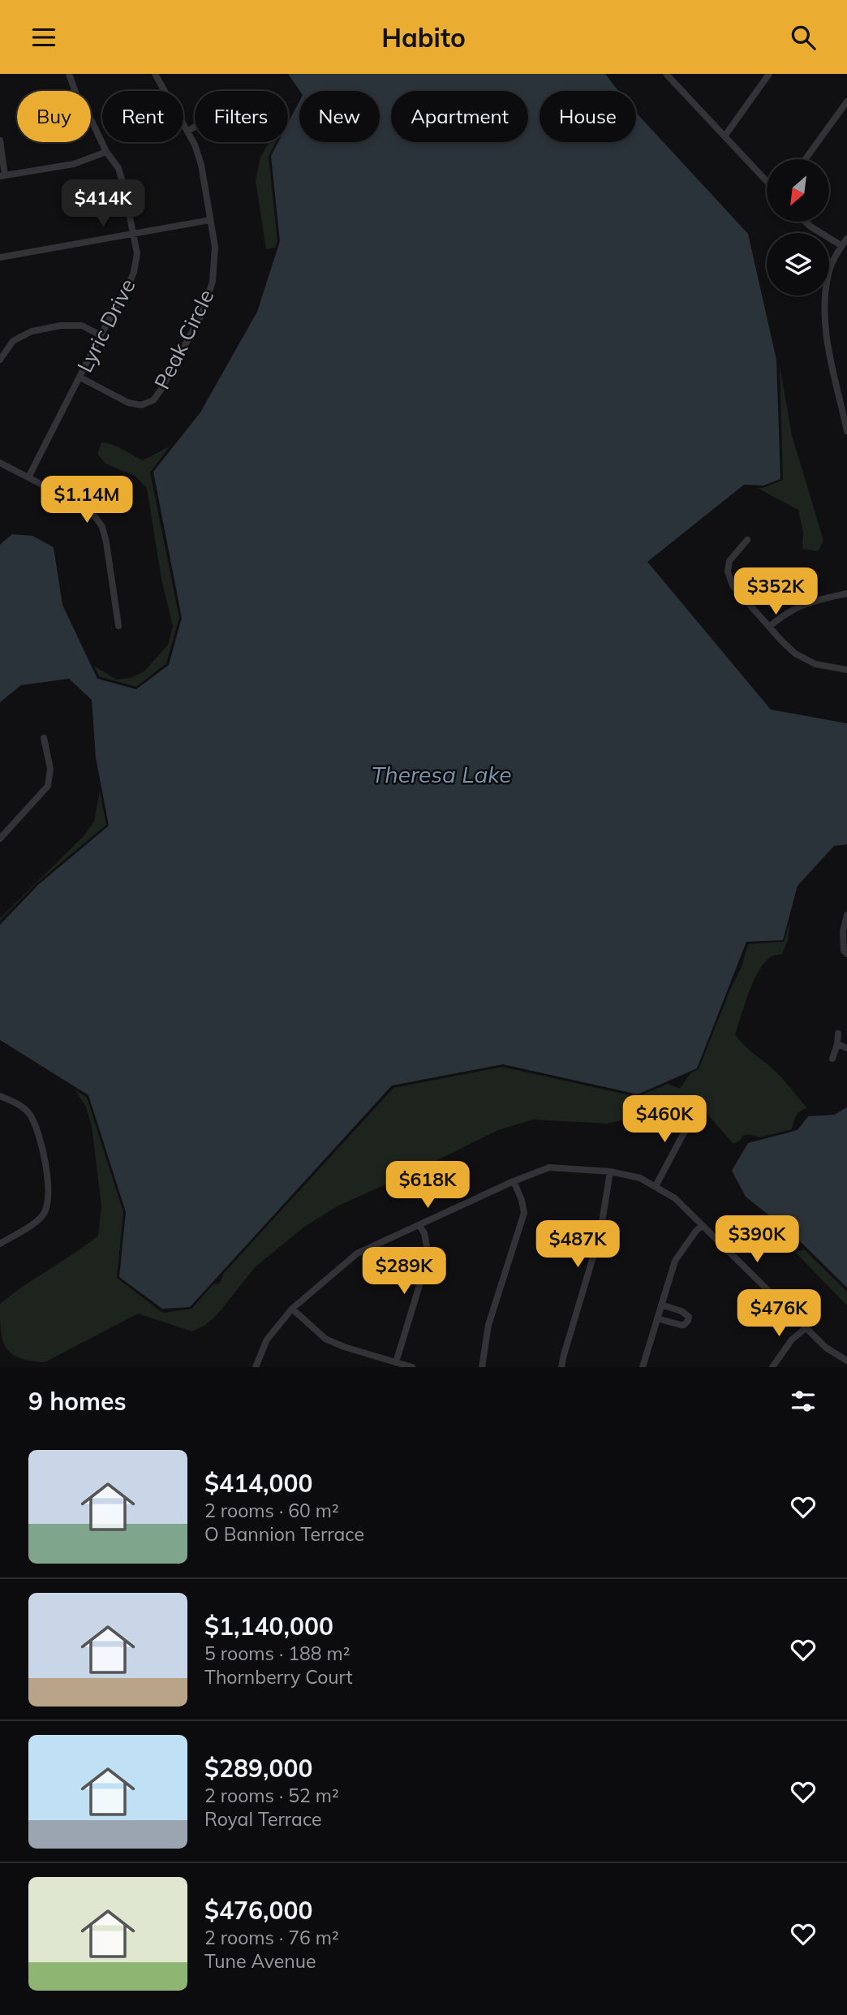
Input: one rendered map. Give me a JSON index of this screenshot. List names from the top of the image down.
{
  "streets": {
    "street": ["Lyric Drive", "Peak Circle"]
  },
  "crossings": [
    ["Lyric Drive", "Peak Circle"]
  ],
  "water": ["Theresa Lake"],
  "north": "bottom left",
  "page": {
    "header": "Habito",
    "chip": [
      "Buy",
      "Rent",
      "Filters",
      "New",
      "Apartment",
      "House"
    ],
    "price": [
      "$414K",
      "$1.14M",
      "$352K",
      "$460K",
      "$618K",
      "$390K",
      "$487K",
      "$289K",
      "$476K"
    ],
    "heading": "9 homes",
    "list": [
      {
        "name": "$414,000",
        "note": "2 rooms · 60 m² · O Bannion Terrace"
      },
      {
        "name": "$1,140,000",
        "note": "5 rooms · 188 m² · Thornberry Court"
      },
      {
        "name": "$289,000",
        "note": "2 rooms · 52 m² · Royal Terrace"
      },
      {
        "name": "$476,000",
        "note": "2 rooms · 76 m² · Tune Avenue"
      }
    ]
  }
}
